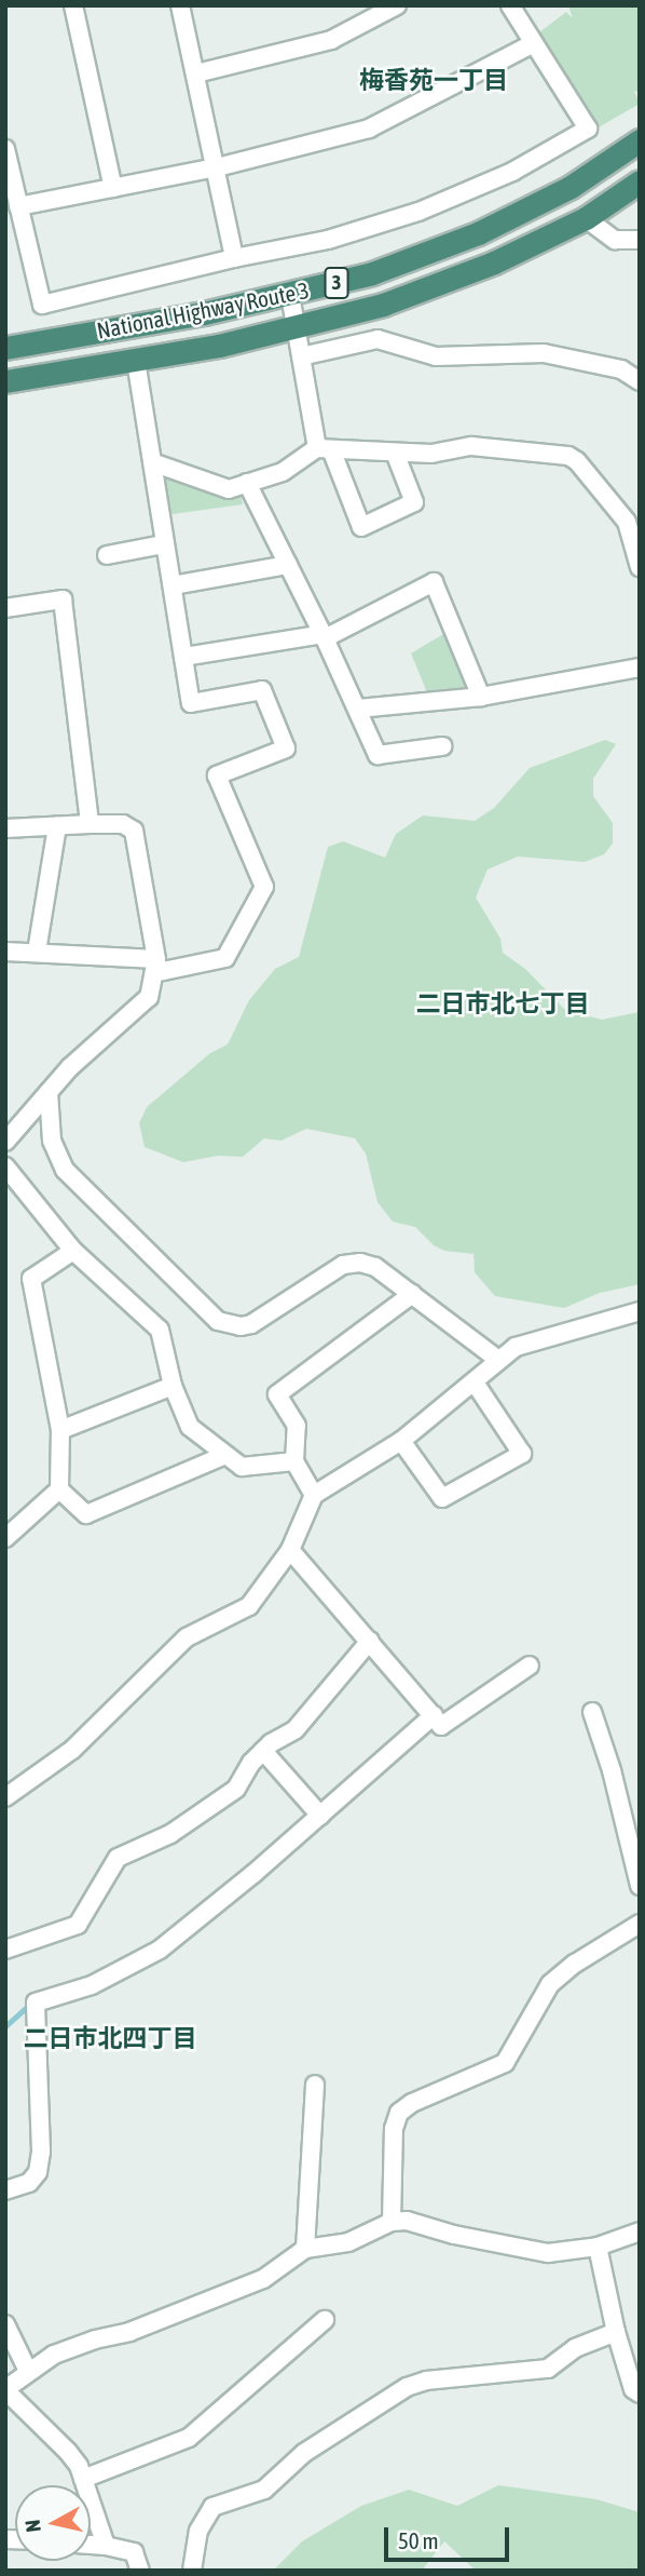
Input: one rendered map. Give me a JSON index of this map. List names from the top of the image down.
{
  "streets": {
    "highway": ["3", "National Highway Route 3"]
  },
  "districts": ["梅香苑一丁目", "二日市北七丁目", "二日市北四丁目"],
  "scale_bar": "50 m",
  "north": "left"
}
